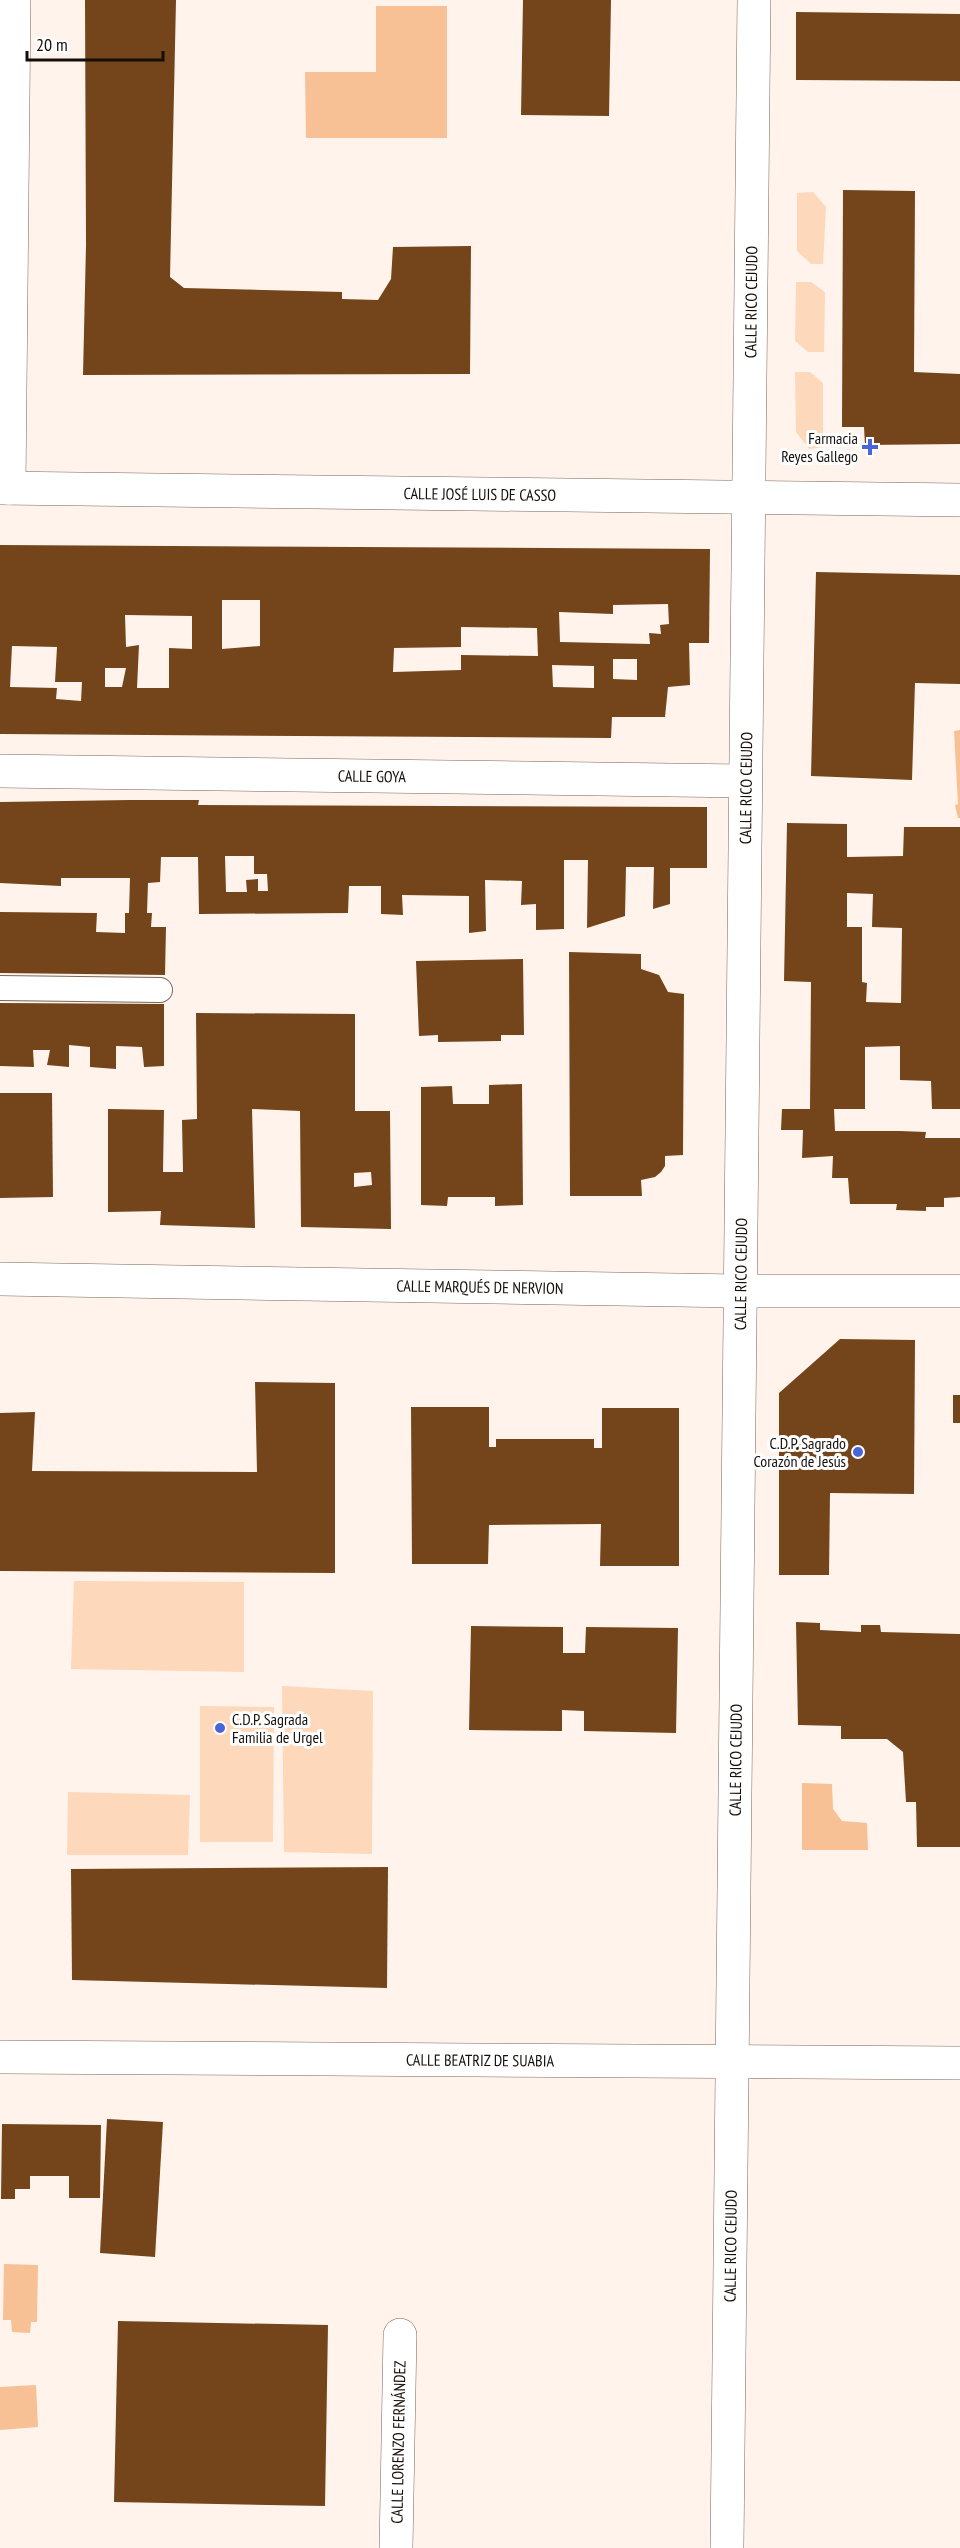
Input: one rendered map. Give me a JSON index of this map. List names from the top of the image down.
{
  "streets": {
    "street": [
      "CALLE RICO CEJUDO",
      "CALLE JOSÉ LUIS DE CASSO",
      "CALLE GOYA",
      "CALLE MARQUÉS DE NERVION",
      "CALLE BEATRIZ DE SUABIA",
      "CALLE LORENZO FERNÁNDEZ"
    ]
  },
  "crossings": [
    ["CALLE RICO CEJUDO", "CALLE JOSÉ LUIS DE CASSO"],
    ["CALLE RICO CEJUDO", "CALLE GOYA"],
    ["CALLE RICO CEJUDO", "CALLE MARQUÉS DE NERVION"],
    ["CALLE RICO CEJUDO", "CALLE BEATRIZ DE SUABIA"]
  ],
  "places": {
    "health": ["Farmacia Reyes Gallego"],
    "other": ["C.D.P. Sagrado Corazón de Jesús", "C.D.P. Sagrada Familia de Urgel"]
  },
  "scale_bar": "20 m"
}
